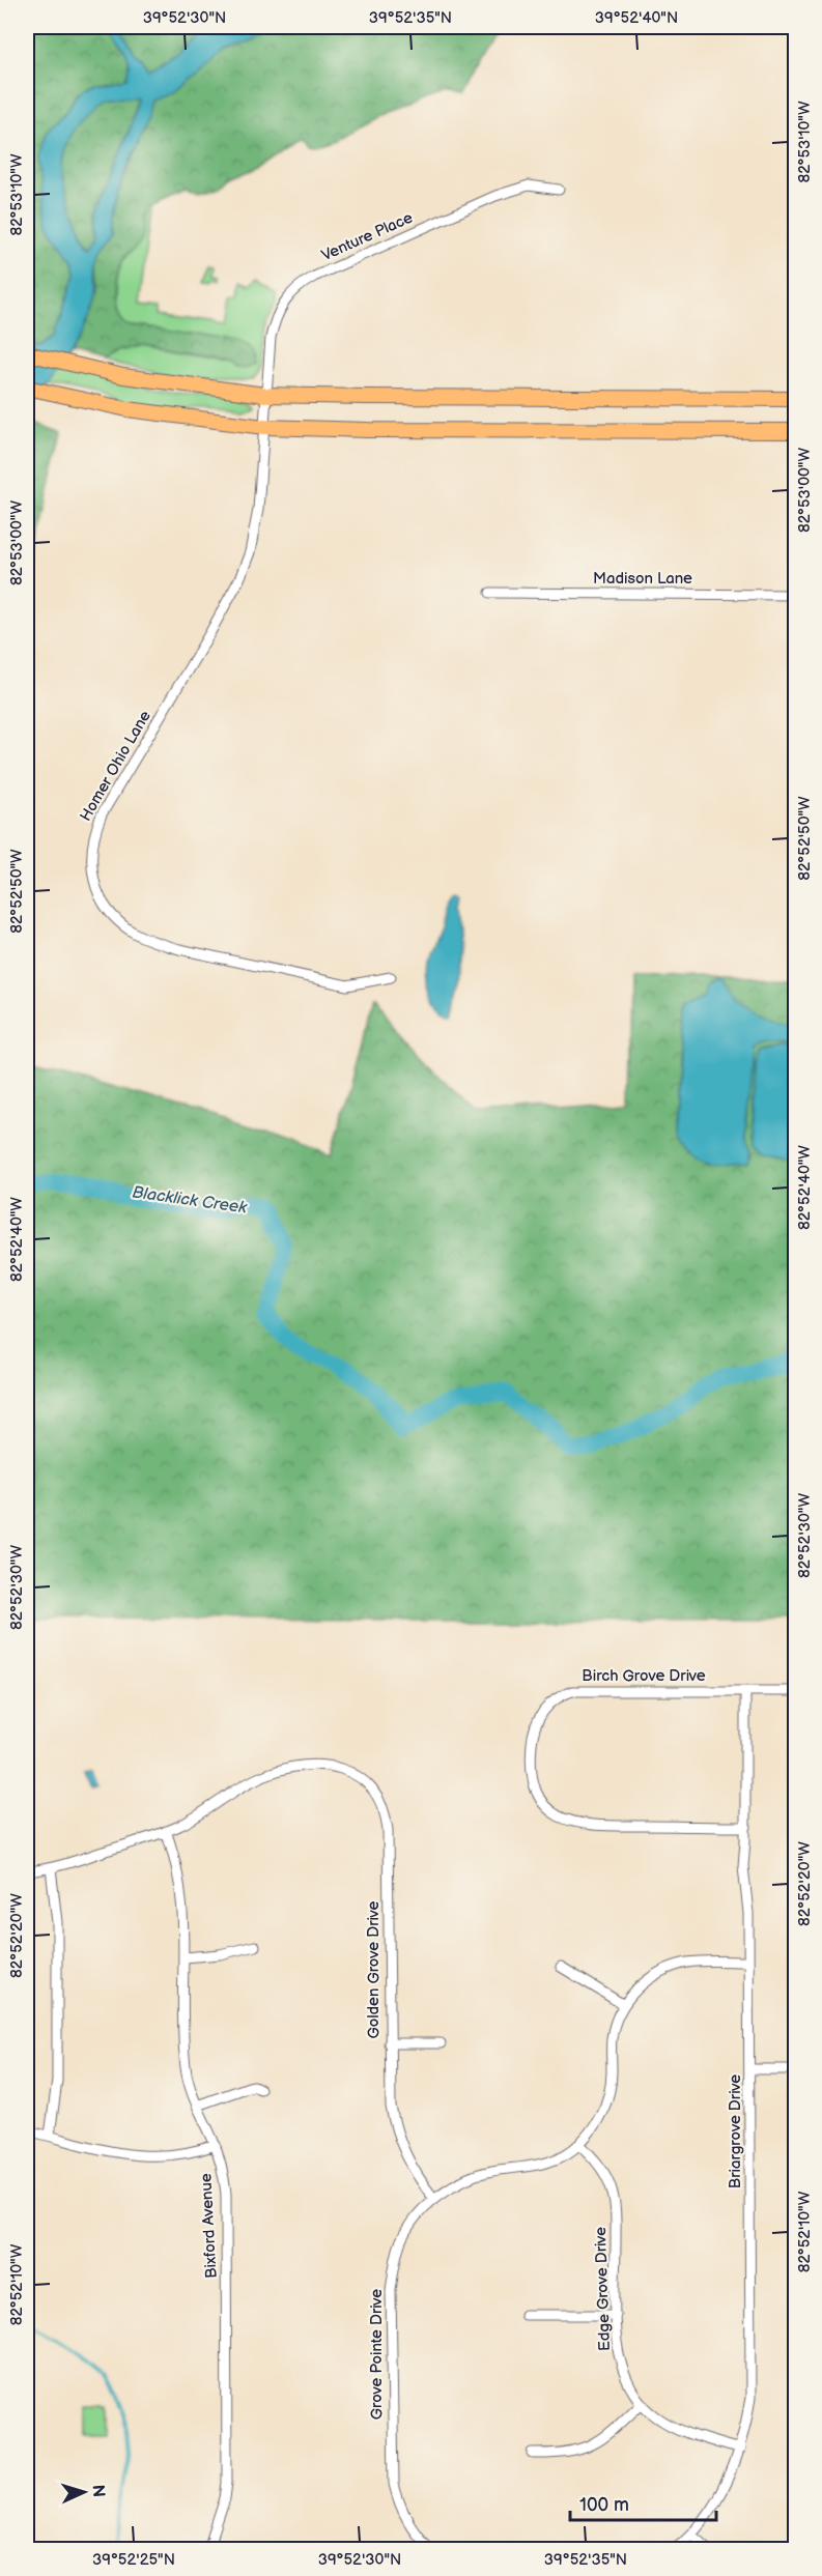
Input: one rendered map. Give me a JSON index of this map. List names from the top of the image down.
{
  "streets": {
    "street": [
      "Venture Place",
      "Madison Lane",
      "Homer Ohio Lane",
      "Birch Grove Drive",
      "Golden Grove Drive",
      "Briargrove Drive",
      "Bixford Avenue",
      "Edge Grove Drive",
      "Grove Pointe Drive"
    ]
  },
  "crossings": [
    ["Venture Place", "Homer Ohio Lane"],
    ["Birch Grove Drive", "Briargrove Drive"],
    ["Golden Grove Drive", "Bixford Avenue"],
    ["Golden Grove Drive", "Grove Pointe Drive"],
    ["Briargrove Drive", "Edge Grove Drive"],
    ["Briargrove Drive", "Grove Pointe Drive"],
    ["Edge Grove Drive", "Grove Pointe Drive"]
  ],
  "water": ["Blacklick Creek"],
  "scale_bar": "100 m",
  "north": "right",
  "coordinates": [
    "39°52'30\"N",
    "39°52'35\"N",
    "39°52'40\"N",
    "82°53'10\"W",
    "82°53'00\"W",
    "82°52'50\"W",
    "82°52'40\"W",
    "82°52'30\"W",
    "82°52'20\"W",
    "82°52'10\"W",
    "39°52'25\"N"
  ]
}
